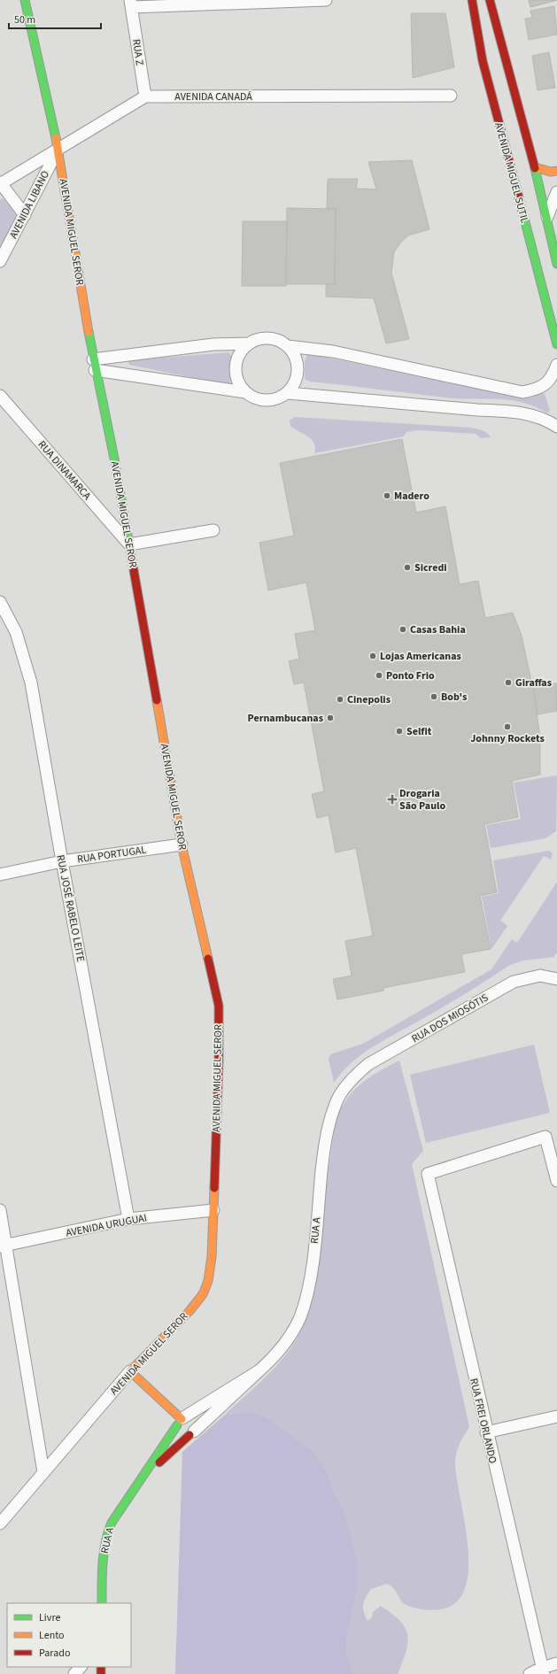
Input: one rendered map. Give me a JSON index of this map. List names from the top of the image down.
{
  "streets": {
    "main road": ["AVENIDA MIGUEL SUTIL", "AVENIDA MIGUEL SEROR", "RUA A"],
    "street": [
      "RUA Z",
      "AVENIDA CANADÁ",
      "AVENIDA LIBANO",
      "RUA DINAMARCA",
      "RUA PORTUGAL",
      "RUA JOSÉ RABELO LEITE",
      "RUA DOS MIOSÓTIS",
      "AVENIDA URUGUAI",
      "RUA FREI ORLANDO"
    ]
  },
  "crossings": [
    ["RUA Z", "AVENIDA CANADÁ"],
    ["AVENIDA LIBANO", "AVENIDA MIGUEL SEROR"],
    ["AVENIDA MIGUEL SEROR", "RUA DINAMARCA"],
    ["AVENIDA MIGUEL SEROR", "RUA PORTUGAL"],
    ["AVENIDA MIGUEL SEROR", "AVENIDA URUGUAI"],
    ["RUA PORTUGAL", "RUA JOSÉ RABELO LEITE"],
    ["RUA JOSÉ RABELO LEITE", "AVENIDA URUGUAI"],
    ["RUA DOS MIOSÓTIS", "RUA A"]
  ],
  "places": {
    "other": [
      "Madero",
      "Sicredi",
      "Casas Bahia",
      "Lojas Americanas",
      "Ponto Frio",
      "Giraffas",
      "Bob's",
      "Cinepolis",
      "Pernambucanas",
      "Johnny Rockets",
      "Selfit"
    ],
    "health": ["Drogaria São Paulo"]
  },
  "legend": ["Livre", "Lento", "Parado"],
  "scale_bar": "50 m"
}
